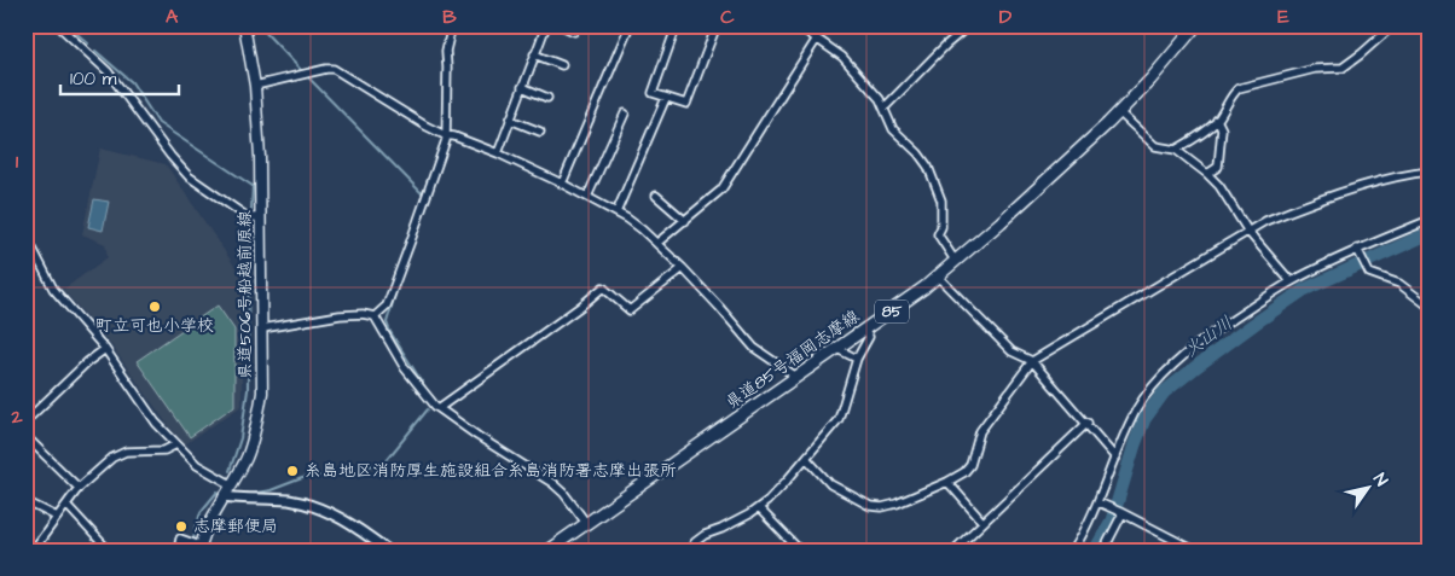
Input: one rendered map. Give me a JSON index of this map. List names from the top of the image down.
{
  "streets": {
    "main road": ["県道506号船越前原線", "85", "県道85号福岡志摩線"]
  },
  "water": ["火山川"],
  "places": ["町立可也小学校", "糸島地区消防厚生施設組合糸島消防署志摩出張所", "志摩郵便局"],
  "scale_bar": "100 m",
  "north": "top right",
  "grid": {
    "columns": [
      "A",
      "B",
      "C",
      "D",
      "E"
    ],
    "rows": ["1", "2"]
  }
}
